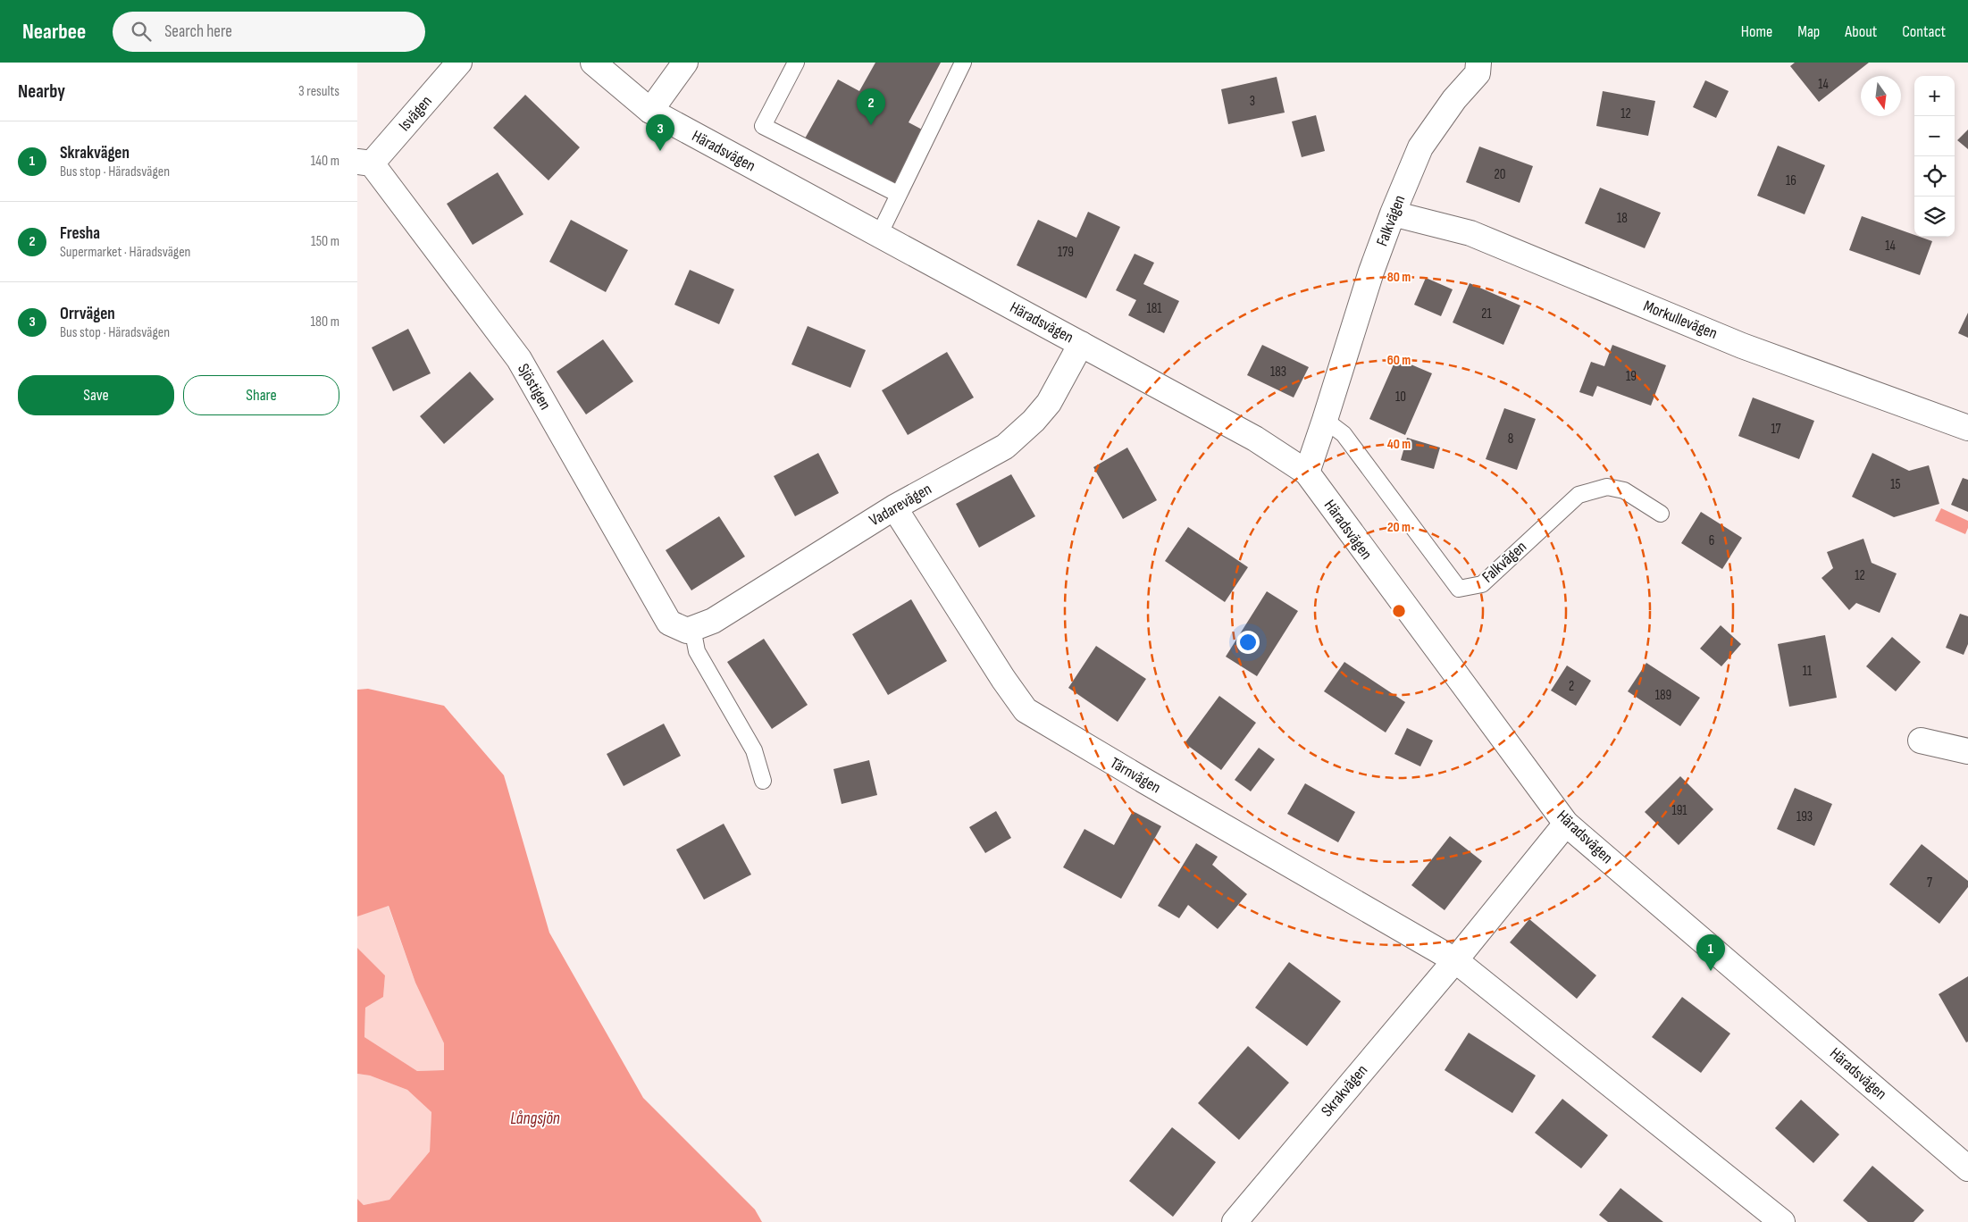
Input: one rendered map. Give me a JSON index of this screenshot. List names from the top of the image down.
{
  "streets": {
    "street": [
      "Isvägen",
      "Häradsvägen",
      "Falkvägen",
      "Morkullevägen",
      "Sjöstigen",
      "Vadarevägen",
      "Tärnvägen",
      "Skrakvägen"
    ]
  },
  "crossings": [
    ["Isvägen", "Sjöstigen"],
    ["Häradsvägen", "Falkvägen"],
    ["Häradsvägen", "Vadarevägen"],
    ["Häradsvägen", "Skrakvägen"],
    ["Falkvägen", "Morkullevägen"],
    ["Sjöstigen", "Vadarevägen"],
    ["Vadarevägen", "Tärnvägen"],
    ["Tärnvägen", "Skrakvägen"]
  ],
  "water": ["Långsjön"],
  "house_numbers": [
    "14",
    "3",
    "12",
    "20",
    "16",
    "18",
    "14",
    "179",
    "181",
    "21",
    "183",
    "19",
    "10",
    "17",
    "8",
    "15",
    "6",
    "12",
    "11",
    "2",
    "189",
    "191",
    "193",
    "7"
  ],
  "north": "bottom",
  "page": {
    "header": "Nearbee",
    "search": "Search here",
    "nav": [
      "Home",
      "Map",
      "About",
      "Contact"
    ],
    "heading": ["Nearby", "3 results"],
    "map_buttons": ["+", "−"],
    "pins": ["2", "3", "1"],
    "list": [
      {
        "mark": "1",
        "name": "Skrakvägen",
        "note": "Bus stop · Häradsvägen",
        "value": "140 m"
      },
      {
        "mark": "2",
        "name": "Fresha",
        "note": "Supermarket · Häradsvägen",
        "value": "150 m"
      },
      {
        "mark": "3",
        "name": "Orrvägen",
        "note": "Bus stop · Häradsvägen",
        "value": "180 m"
      }
    ],
    "buttons": ["Save", "Share"]
  },
  "rings": [
    "80 m",
    "60 m",
    "40 m",
    "20 m"
  ]
}
